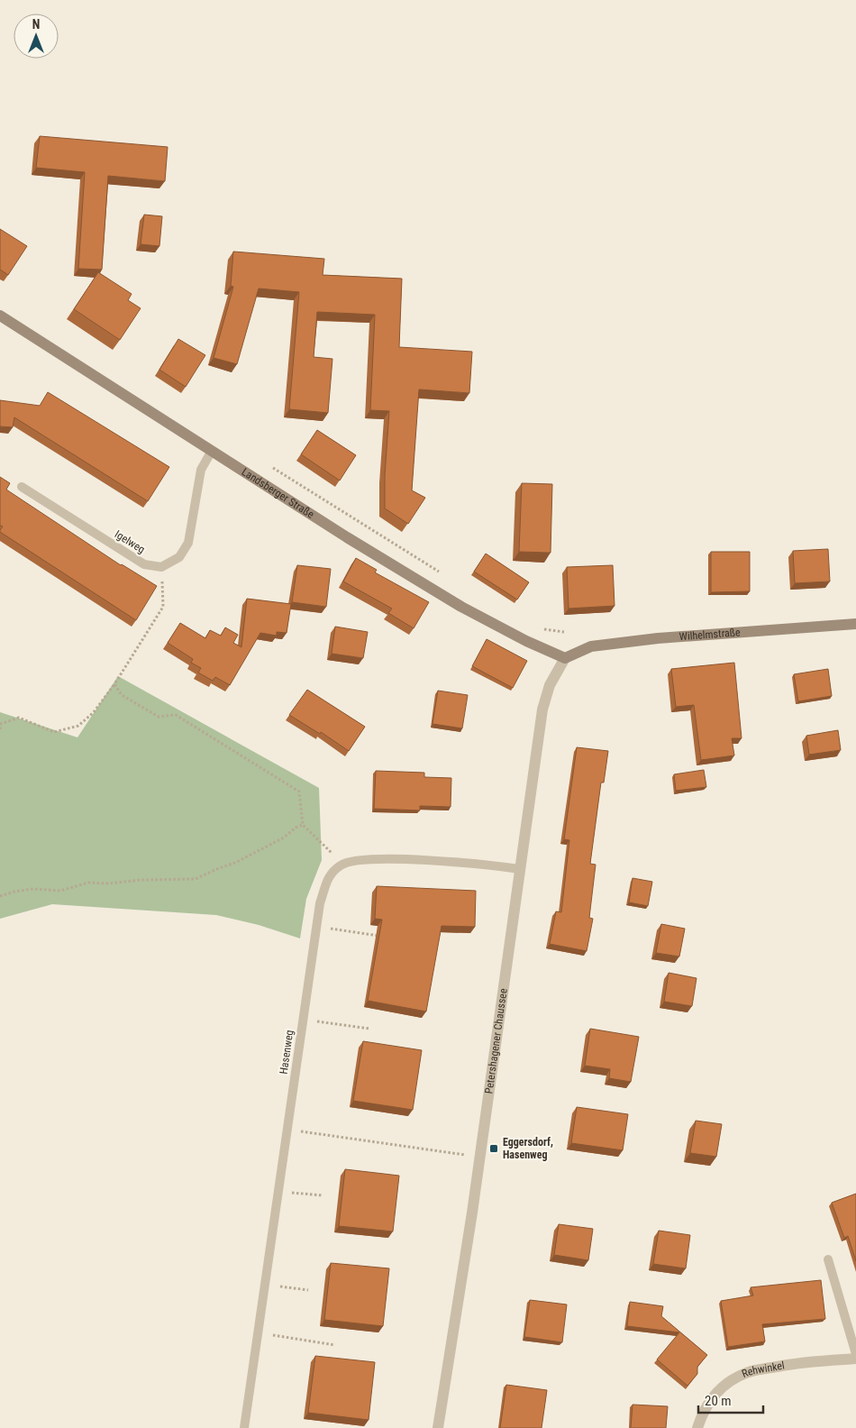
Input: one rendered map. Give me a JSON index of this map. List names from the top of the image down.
{
  "streets": {
    "main road": ["Landsberger Straße", "Wilhelmstraße"],
    "street": ["Petershagener Chaussee", "Rehwinkel"],
    "lane": ["Igelweg", "Hasenweg"]
  },
  "crossings": [
    ["Landsberger Straße", "Wilhelmstraße"],
    ["Landsberger Straße", "Petershagener Chaussee"],
    ["Wilhelmstraße", "Petershagener Chaussee"]
  ],
  "places": {
    "transit": ["Eggersdorf, Hasenweg"]
  },
  "scale_bar": "20 m",
  "north": "top"
}
